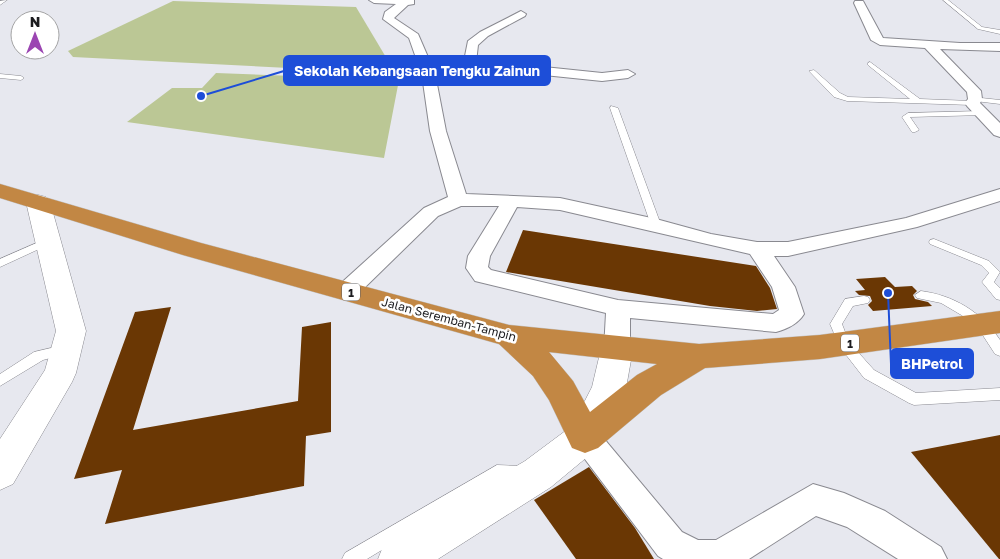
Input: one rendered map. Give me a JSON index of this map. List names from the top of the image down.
{
  "streets": {
    "highway": ["1", "Jalan Seremban-Tampin"]
  },
  "places": ["Sekolah Kebangsaan Tengku Zainun", "BHPetrol"],
  "north": "top"
}
